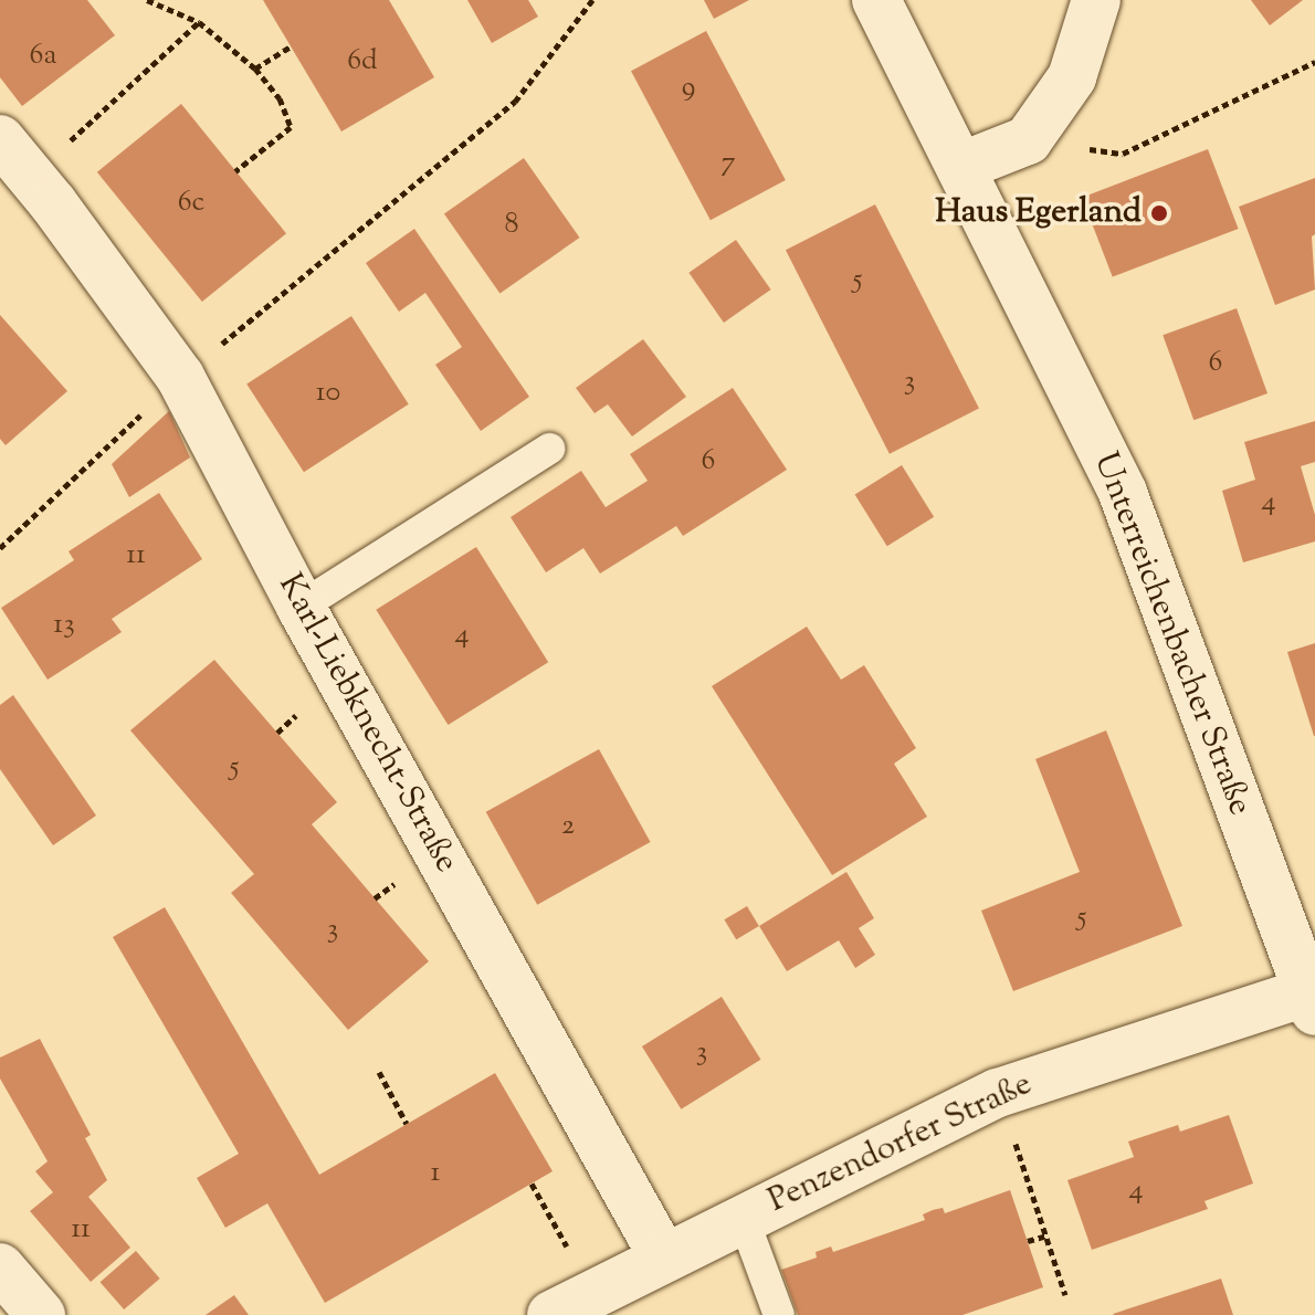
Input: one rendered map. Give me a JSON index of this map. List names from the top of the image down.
{
  "streets": {
    "street": ["Unterreichenbacher Straße", "Karl-Liebknecht-Straße", "Penzendorfer Straße"]
  },
  "crossings": [
    ["Unterreichenbacher Straße", "Penzendorfer Straße"],
    ["Karl-Liebknecht-Straße", "Penzendorfer Straße"]
  ],
  "places": ["Haus Egerland"],
  "house_numbers": [
    "6a",
    "6d",
    "9",
    "7",
    "6c",
    "8",
    "5",
    "6",
    "3",
    "10",
    "6",
    "4",
    "11",
    "13",
    "4",
    "5",
    "2",
    "5",
    "3",
    "3",
    "1",
    "4",
    "11"
  ]
}
